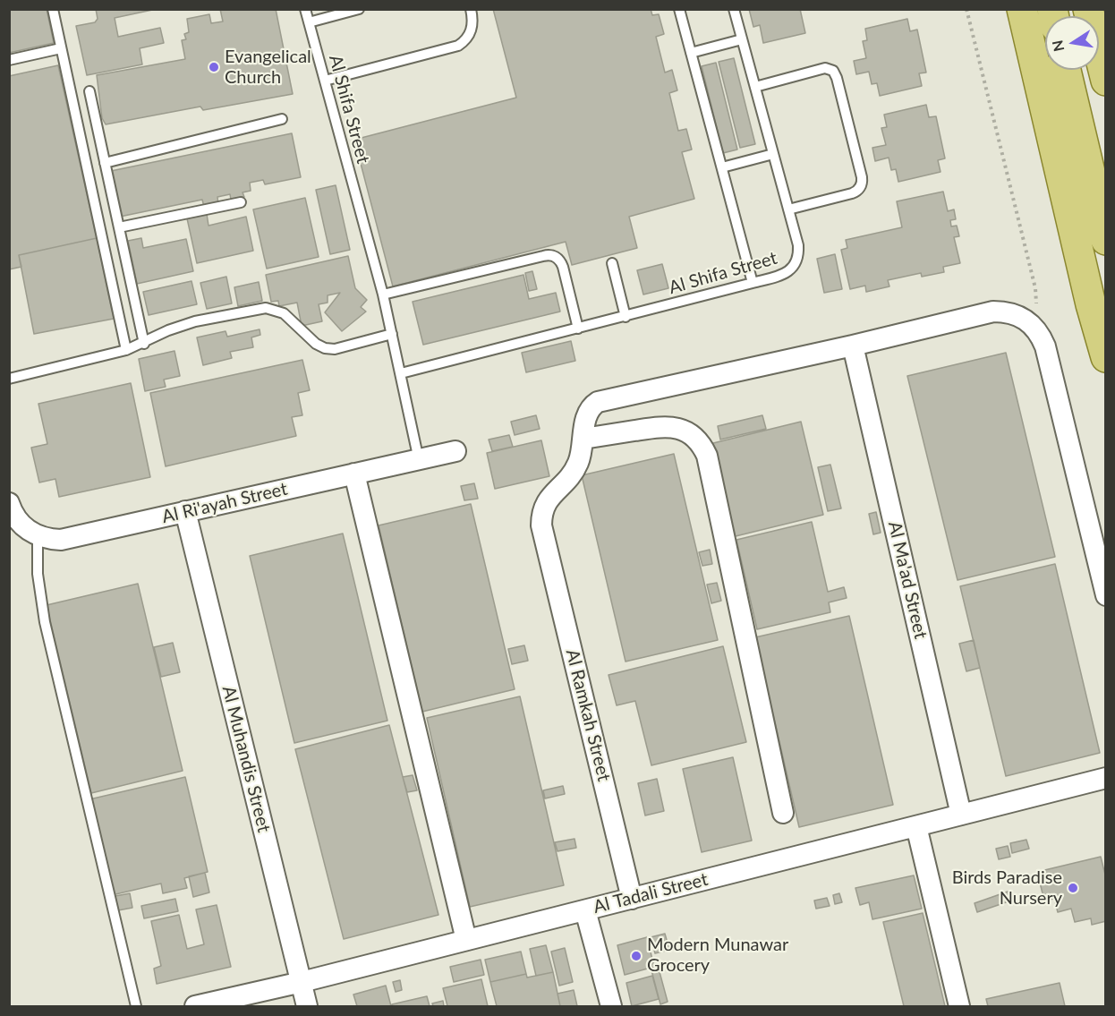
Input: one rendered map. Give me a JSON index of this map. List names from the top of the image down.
{
  "streets": {
    "street": [
      "Al Ri'ayah Street",
      "Al Ma'ad Street",
      "Al Ramkah Street",
      "Al Muhandis Street",
      "Al Tadali Street"
    ],
    "lane": ["Al Shifa Street"]
  },
  "crossings": [
    ["Al Shifa Street", "Al Ri'ayah Street"],
    ["Al Ri'ayah Street", "Al Muhandis Street"],
    ["Al Ma'ad Street", "Al Ramkah Street"],
    ["Al Ma'ad Street", "Al Tadali Street"],
    ["Al Ramkah Street", "Al Tadali Street"],
    ["Al Muhandis Street", "Al Tadali Street"]
  ],
  "places": ["Evangelical Church", "Birds Paradise Nursery", "Modern Munawar Grocery"],
  "north": "left"
}
